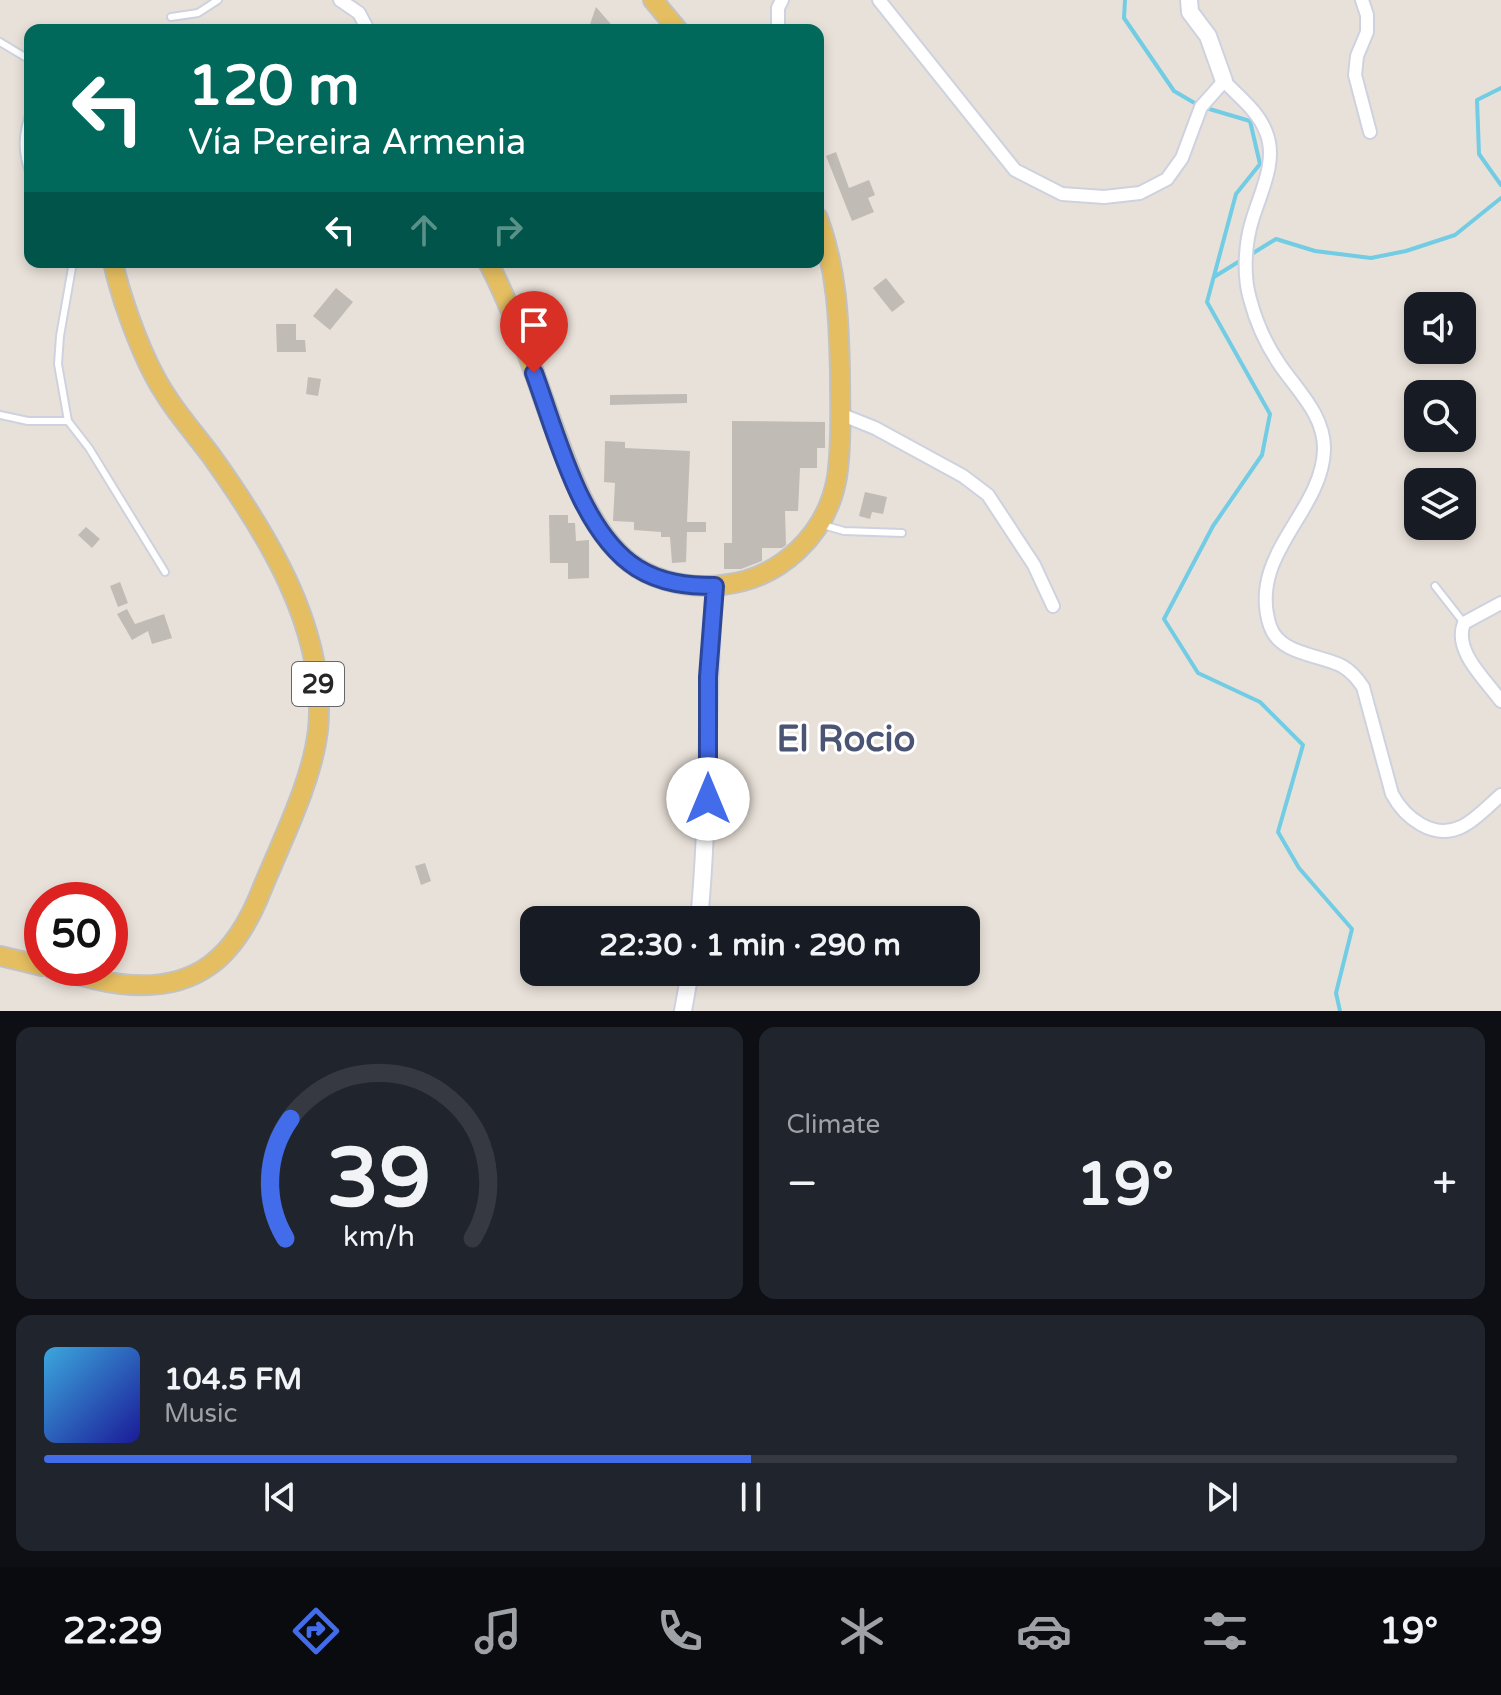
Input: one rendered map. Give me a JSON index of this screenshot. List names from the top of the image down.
{
  "streets": {
    "main road": ["29"]
  },
  "districts": ["El Rocio"],
  "page": {
    "turn": ["120 m", "Vía Pereira Armenia"],
    "limit": "50",
    "trip": "22:30 · 1 min · 290 m",
    "tile": "Climate",
    "heat": ["−", "19°", "+"],
    "song": ["104.5 FM", "Music"],
    "tabs": ["22:29", "19°"],
    "gauge": ["39", "km/h"]
  }
}
